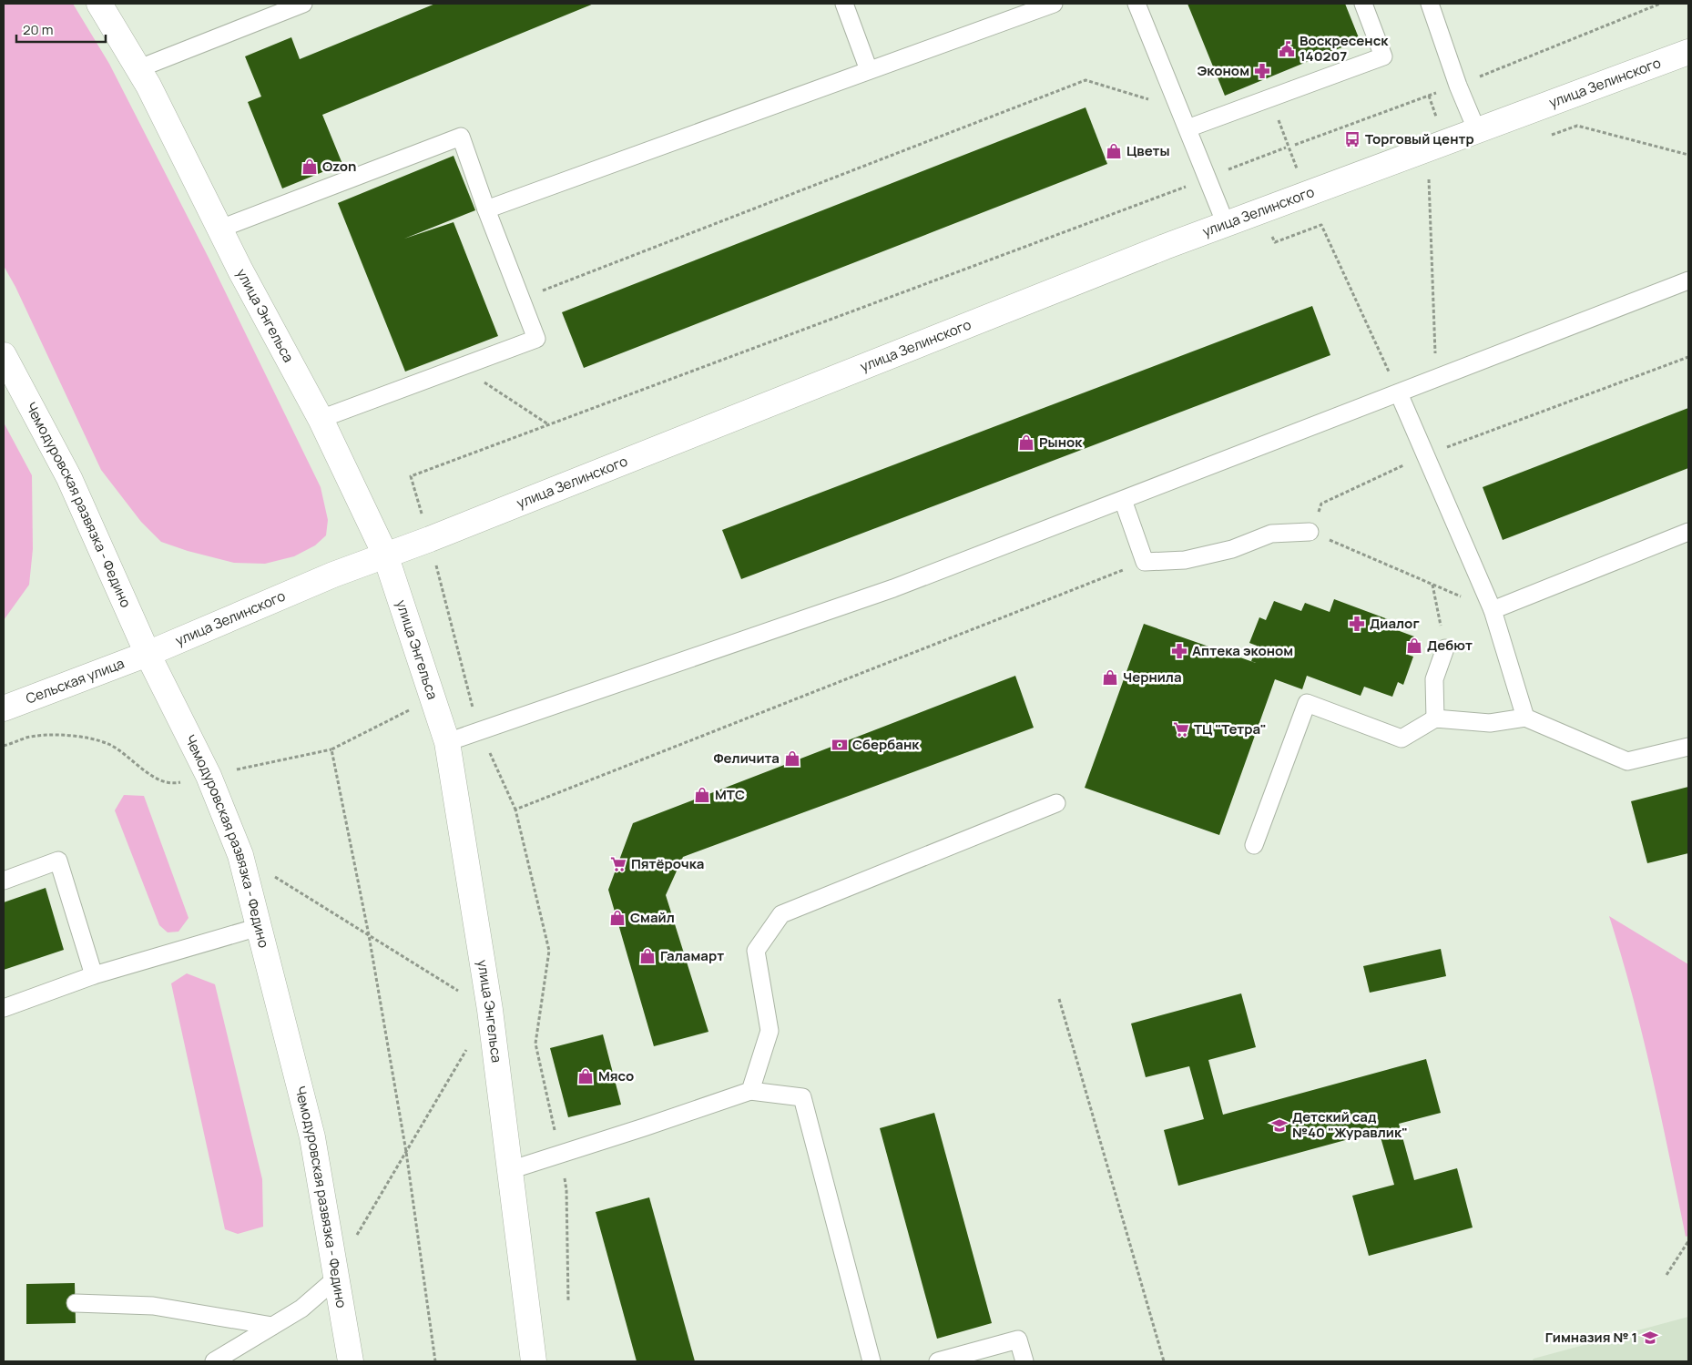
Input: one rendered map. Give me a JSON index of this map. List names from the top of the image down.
{
  "streets": {
    "street": [
      "улица Зелинского",
      "улица Энгельса",
      "Чемодуровская развязка - Федино",
      "Сельская улица"
    ]
  },
  "crossings": [
    ["улица Зелинского", "улица Энгельса"],
    ["улица Зелинского", "Чемодуровская развязка - Федино"],
    ["улица Зелинского", "Сельская улица"],
    ["Чемодуровская развязка - Федино", "Сельская улица"]
  ],
  "places": {
    "public building": ["Воскресенск 140207"],
    "pharmacy": ["Эконом", "Диалог", "Аптека эконом"],
    "bus stop": ["Торговый центр"],
    "shop": [
      "Цветы",
      "Ozon",
      "Рынок",
      "Дебют",
      "Чернила",
      "Феличита",
      "МТС",
      "Смайл",
      "Галамарт",
      "Мясо"
    ],
    "supermarket": ["ТЦ \"Тетра\"", "Пятёрочка"],
    "bank": ["Сбербанк"],
    "school or university": ["Детский сад №40 \"Журавлик\"", "Гимназия № 1"]
  },
  "scale_bar": "20 m"
}
